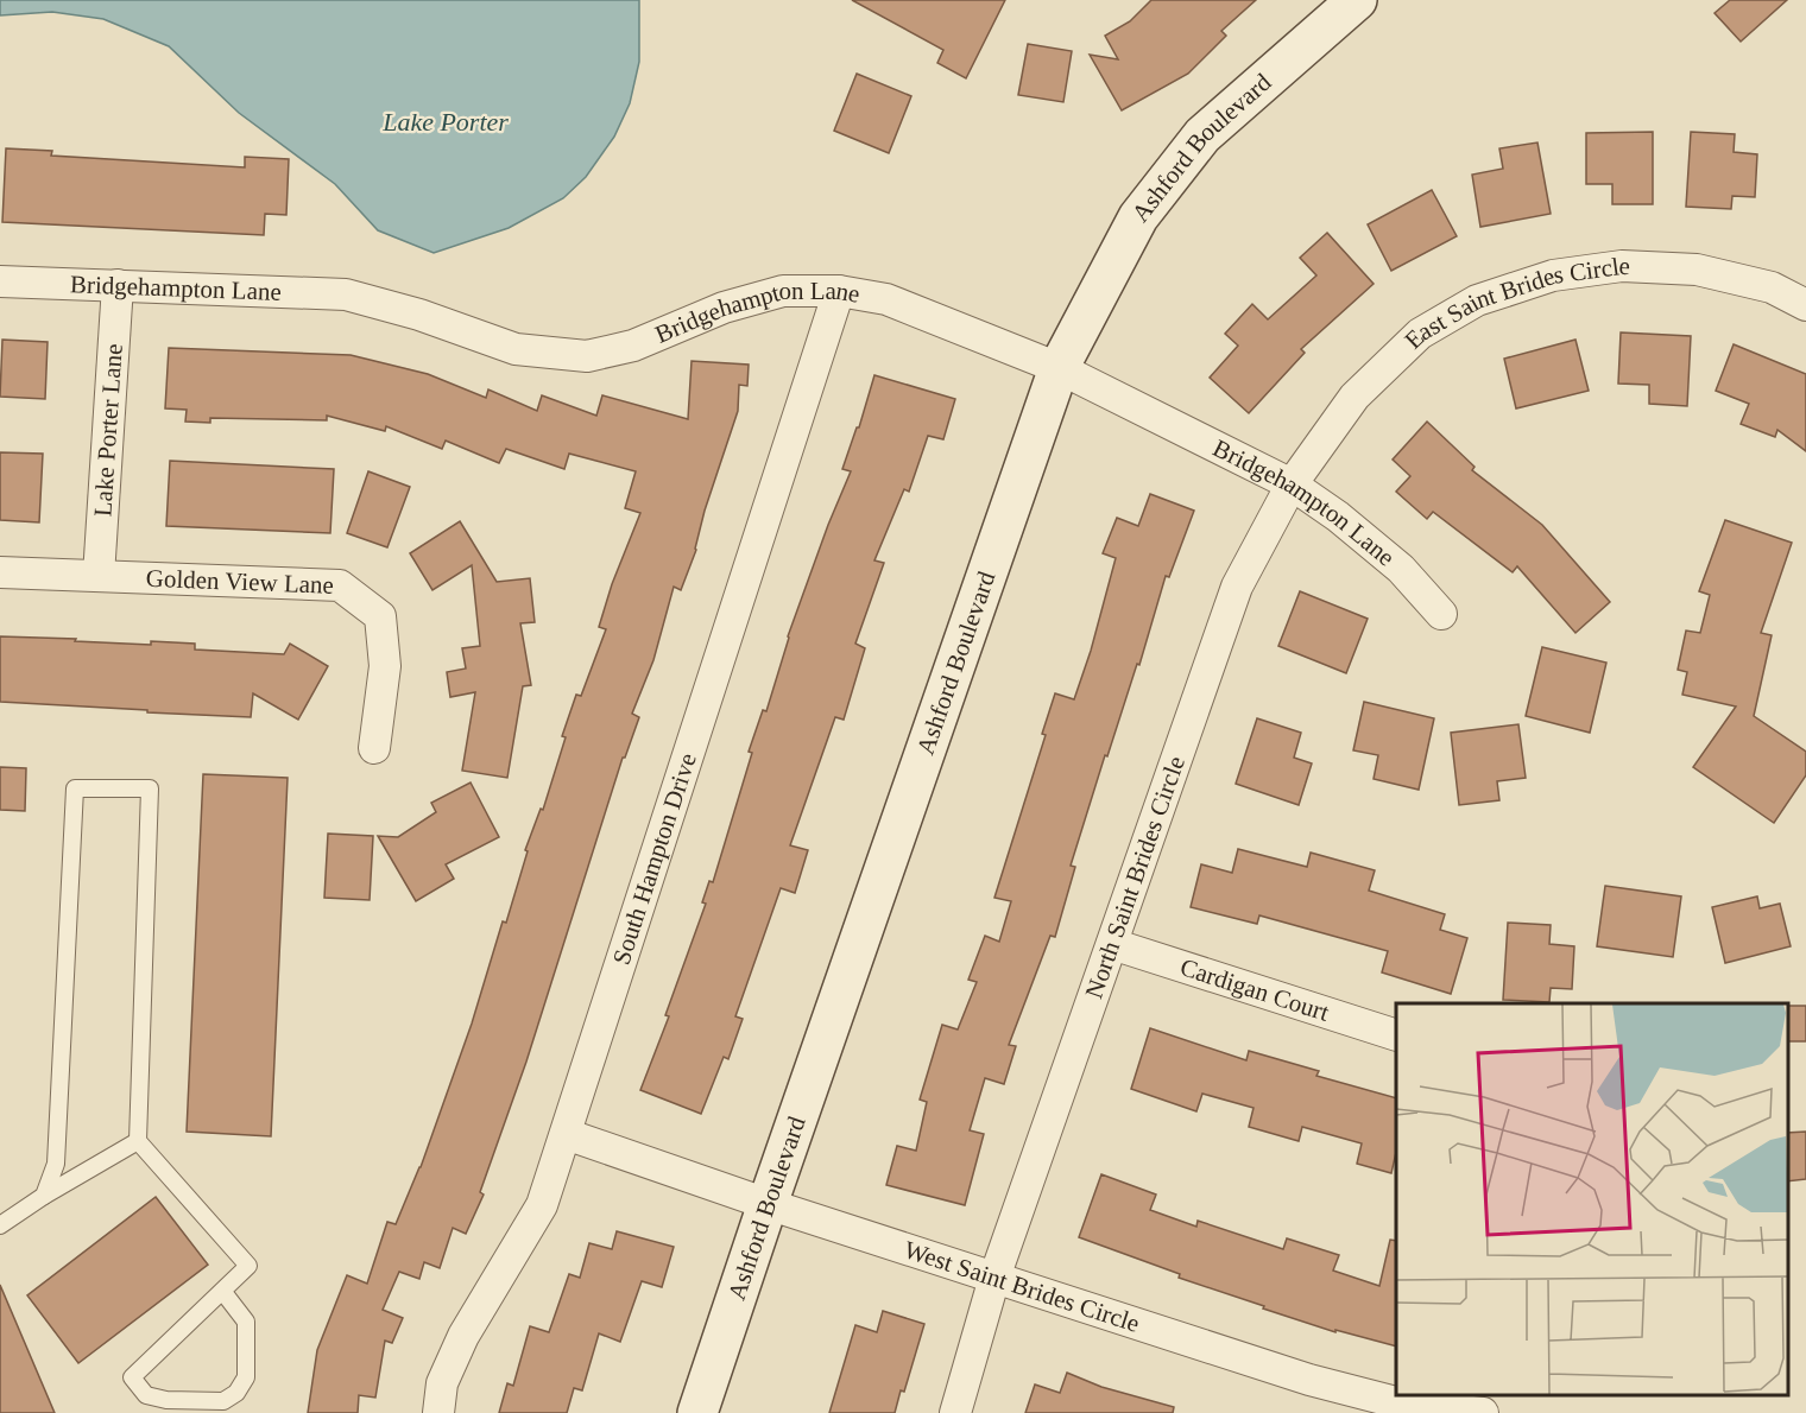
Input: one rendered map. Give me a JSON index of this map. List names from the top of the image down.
{
  "streets": {
    "street": [
      "Ashford Boulevard",
      "Bridgehampton Lane",
      "East Saint Brides Circle",
      "Lake Porter Lane",
      "Golden View Lane",
      "South Hampton Drive",
      "North Saint Brides Circle",
      "Cardigan Court",
      "West Saint Brides Circle"
    ]
  },
  "crossings": [
    ["Ashford Boulevard", "Bridgehampton Lane"],
    ["Ashford Boulevard", "West Saint Brides Circle"],
    ["Bridgehampton Lane", "East Saint Brides Circle"],
    ["Bridgehampton Lane", "Lake Porter Lane"],
    ["Bridgehampton Lane", "South Hampton Drive"],
    ["Bridgehampton Lane", "North Saint Brides Circle"],
    ["East Saint Brides Circle", "North Saint Brides Circle"],
    ["Lake Porter Lane", "Golden View Lane"],
    ["South Hampton Drive", "West Saint Brides Circle"],
    ["North Saint Brides Circle", "Cardigan Court"],
    ["North Saint Brides Circle", "West Saint Brides Circle"]
  ],
  "water": ["Lake Porter"]
}
